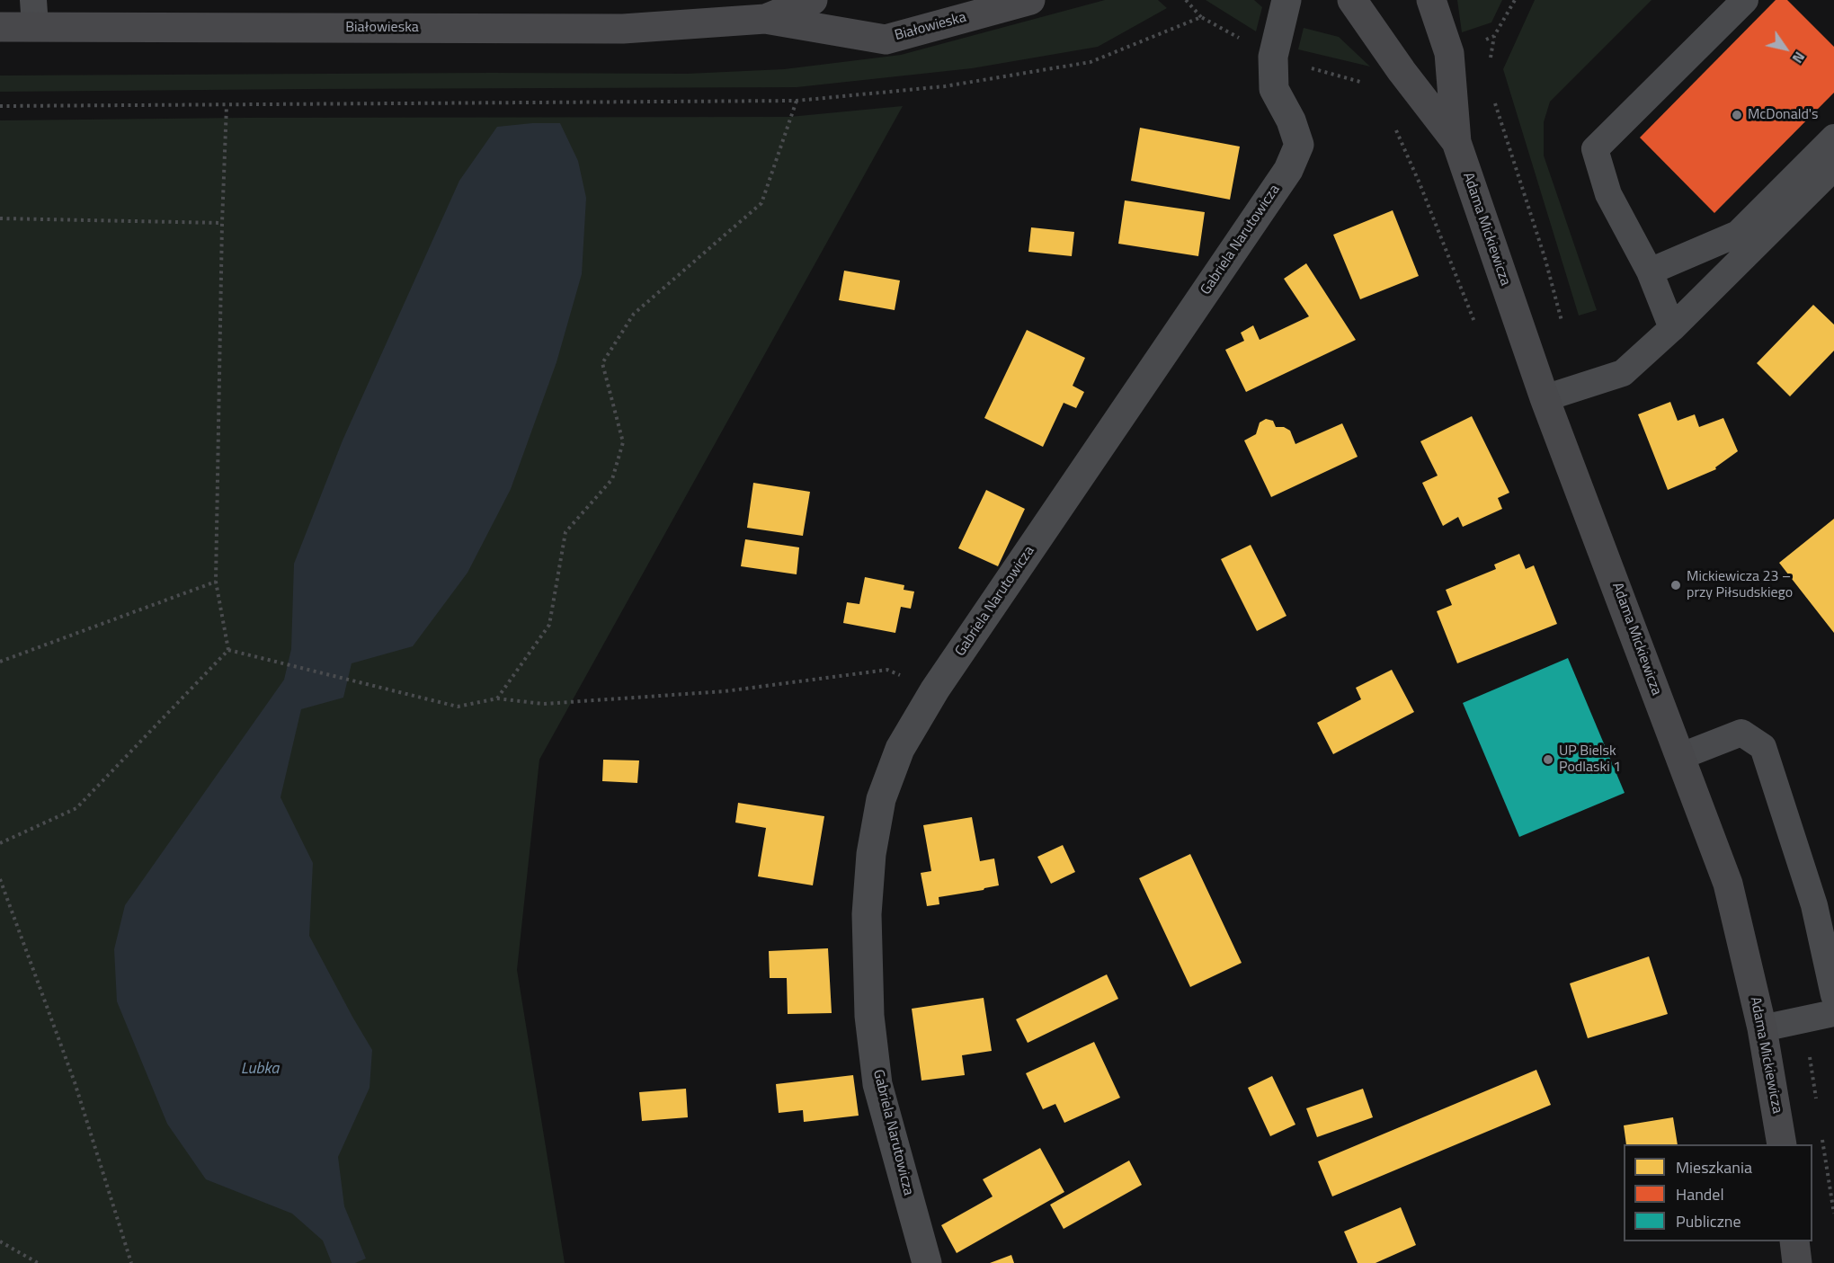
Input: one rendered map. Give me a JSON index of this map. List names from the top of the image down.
{
  "streets": {
    "main road": ["Białowieska", "Adama Mickiewicza"],
    "street": ["Gabriela Narutowicza"]
  },
  "water": ["Lubka"],
  "places": ["McDonald's", "Mickiewicza 23 – przy Piłsudskiego", "UP Bielsk Podlaski 1"],
  "legend": ["Mieszkania", "Handel", "Publiczne"],
  "north": "bottom right"
}
